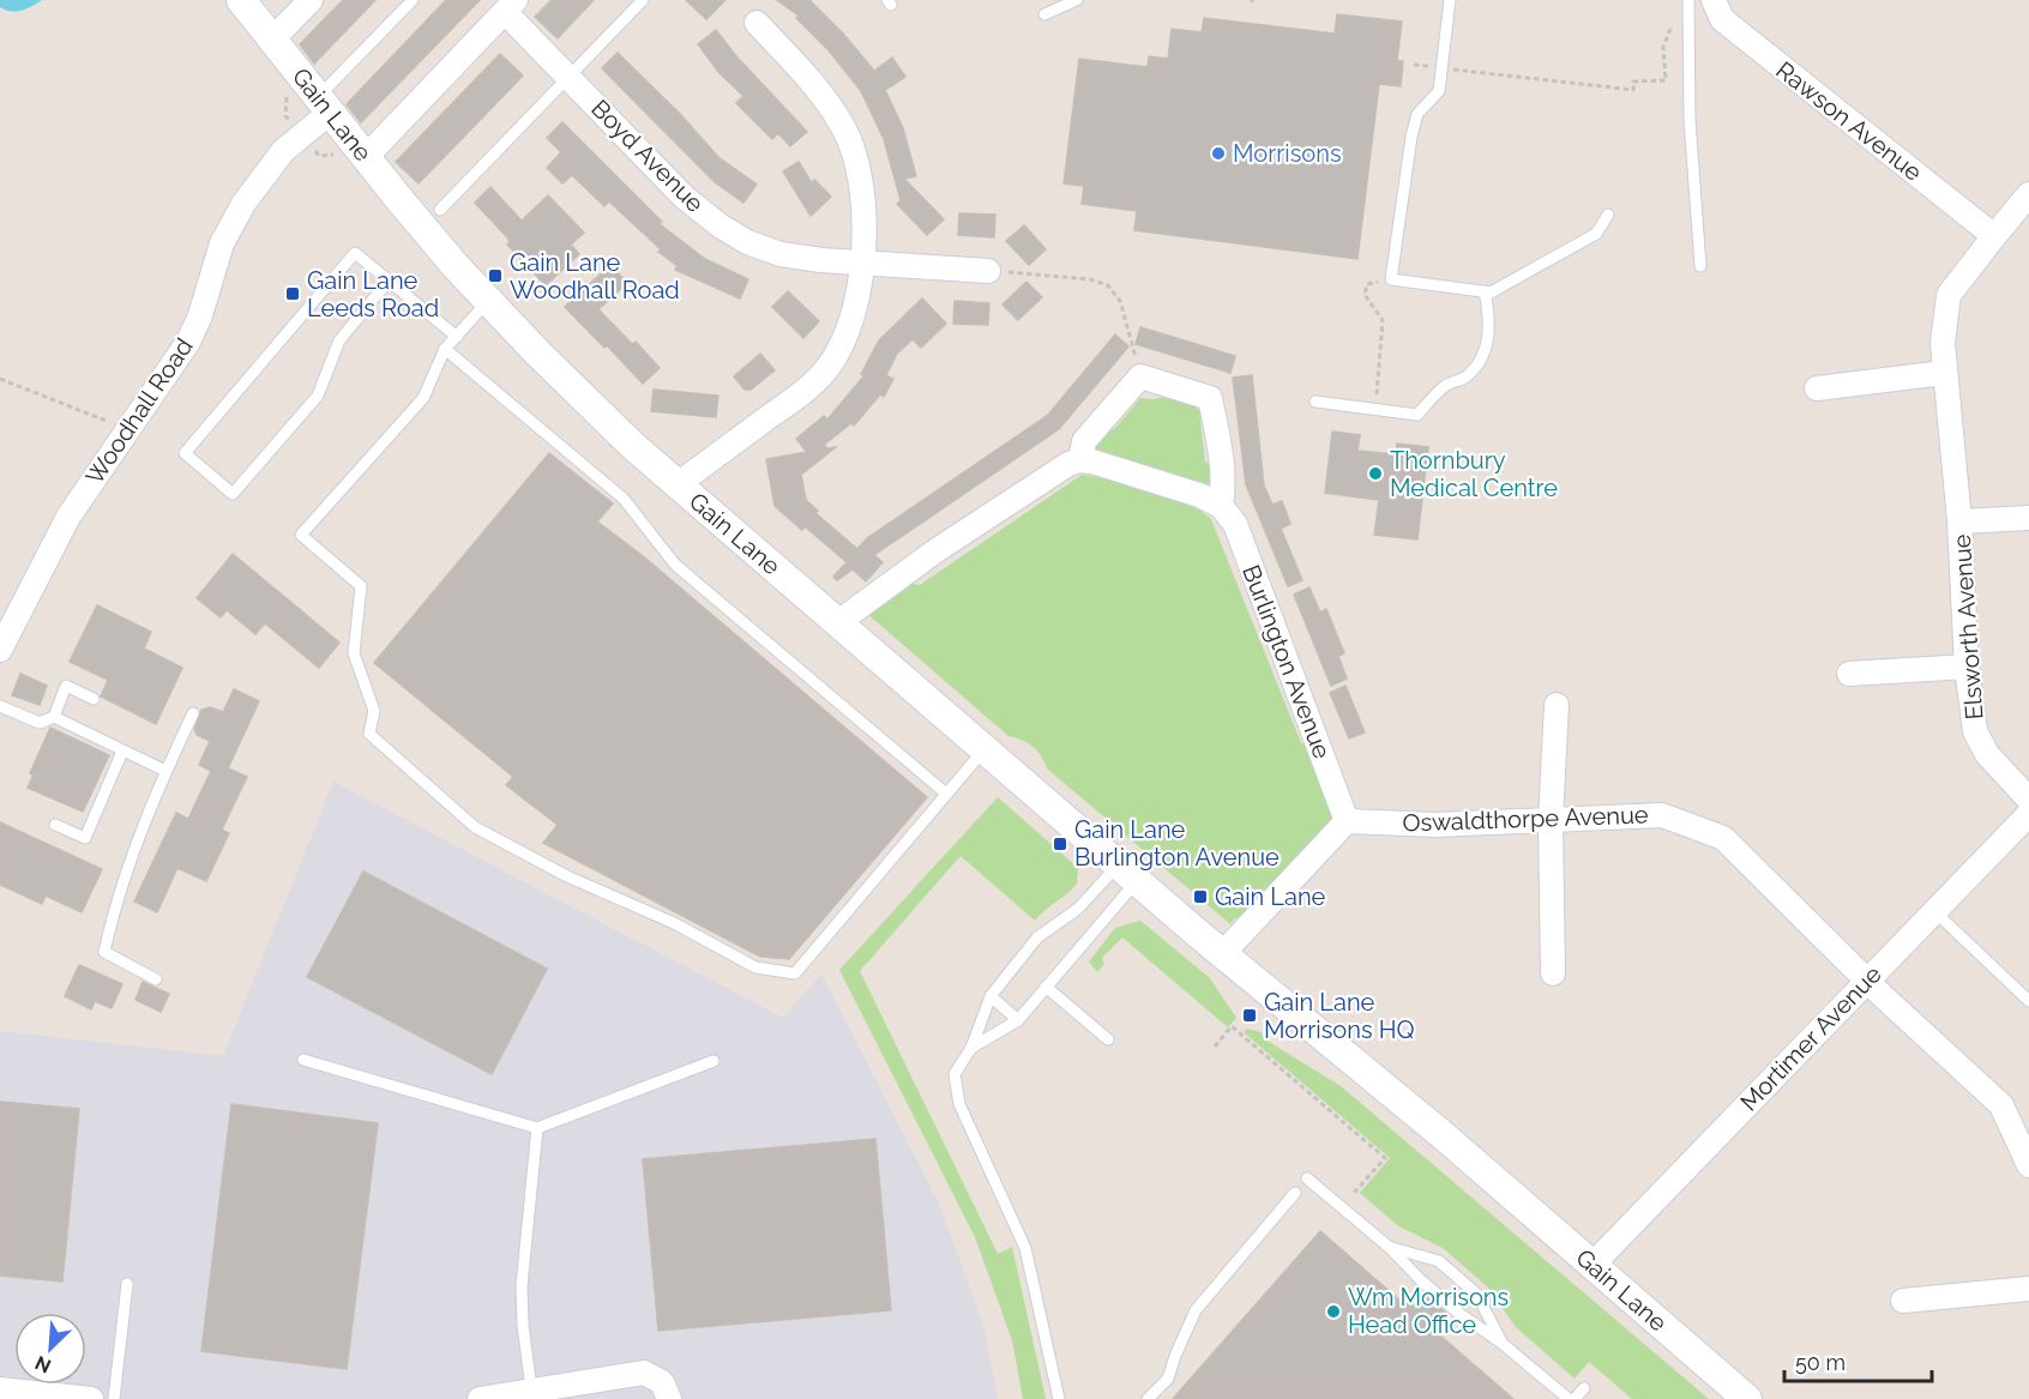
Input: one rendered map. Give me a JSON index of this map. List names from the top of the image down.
{
  "streets": {
    "street": [
      "Gain Lane",
      "Rawson Avenue",
      "Boyd Avenue",
      "Woodhall Road",
      "Elsworth Avenue",
      "Burlington Avenue",
      "Oswaldthorpe Avenue",
      "Mortimer Avenue"
    ]
  },
  "crossings": [
    ["Gain Lane", "Woodhall Road"],
    ["Gain Lane", "Mortimer Avenue"],
    ["Rawson Avenue", "Elsworth Avenue"],
    ["Burlington Avenue", "Oswaldthorpe Avenue"],
    ["Oswaldthorpe Avenue", "Mortimer Avenue"]
  ],
  "places": {
    "other": ["Morrisons", "Thornbury Medical Centre", "Wm Morrisons Head Office"],
    "transit": [
      "Gain Lane Woodhall Road",
      "Gain Lane Leeds Road",
      "Gain Lane Burlington Avenue",
      "Gain Lane",
      "Gain Lane Morrisons HQ"
    ]
  },
  "scale_bar": "50 m",
  "north": "bottom left"
}
